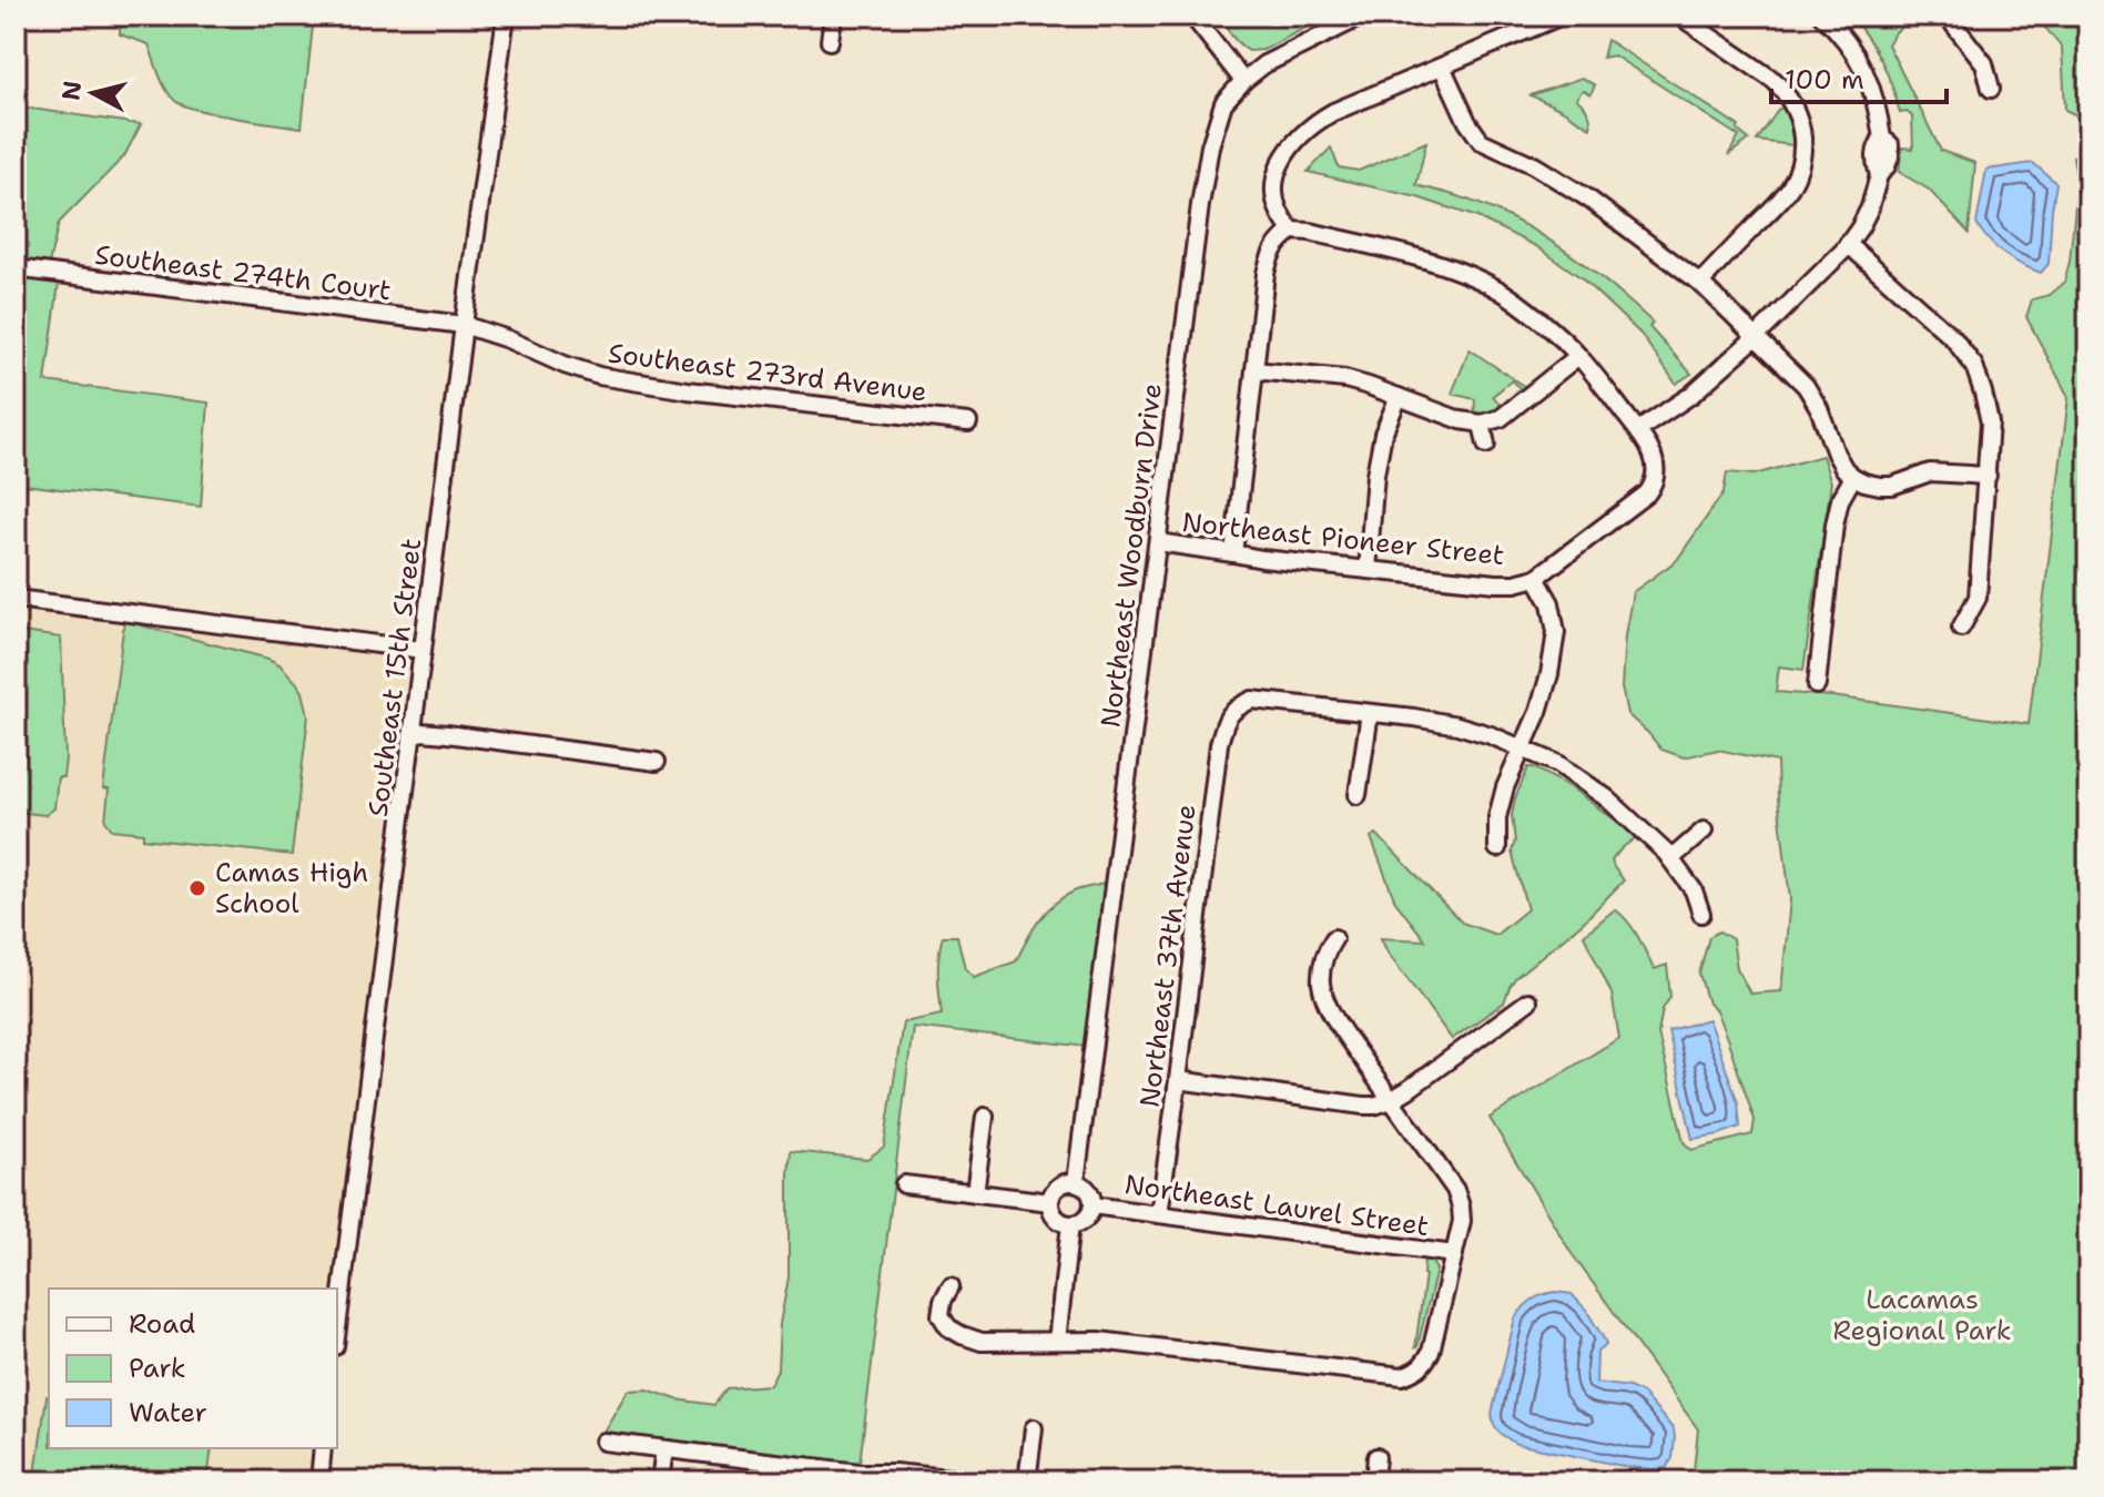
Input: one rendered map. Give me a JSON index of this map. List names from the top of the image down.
{
  "streets": {
    "street": [
      "Southeast 274th Court",
      "Southeast 273rd Avenue",
      "Northeast Pioneer Street",
      "Northeast Woodburn Drive",
      "Southeast 15th Street",
      "Northeast 37th Avenue",
      "Northeast Laurel Street"
    ]
  },
  "crossings": [
    ["Southeast 274th Court", "Southeast 273rd Avenue"],
    ["Southeast 274th Court", "Southeast 15th Street"],
    ["Southeast 273rd Avenue", "Southeast 15th Street"],
    ["Northeast Pioneer Street", "Northeast Woodburn Drive"],
    ["Northeast Woodburn Drive", "Northeast Laurel Street"],
    ["Northeast 37th Avenue", "Northeast Laurel Street"]
  ],
  "parks": ["Lacamas Regional Park"],
  "places": ["Camas High School"],
  "legend": ["Road", "Park", "Water"],
  "scale_bar": "100 m",
  "north": "left"
}
